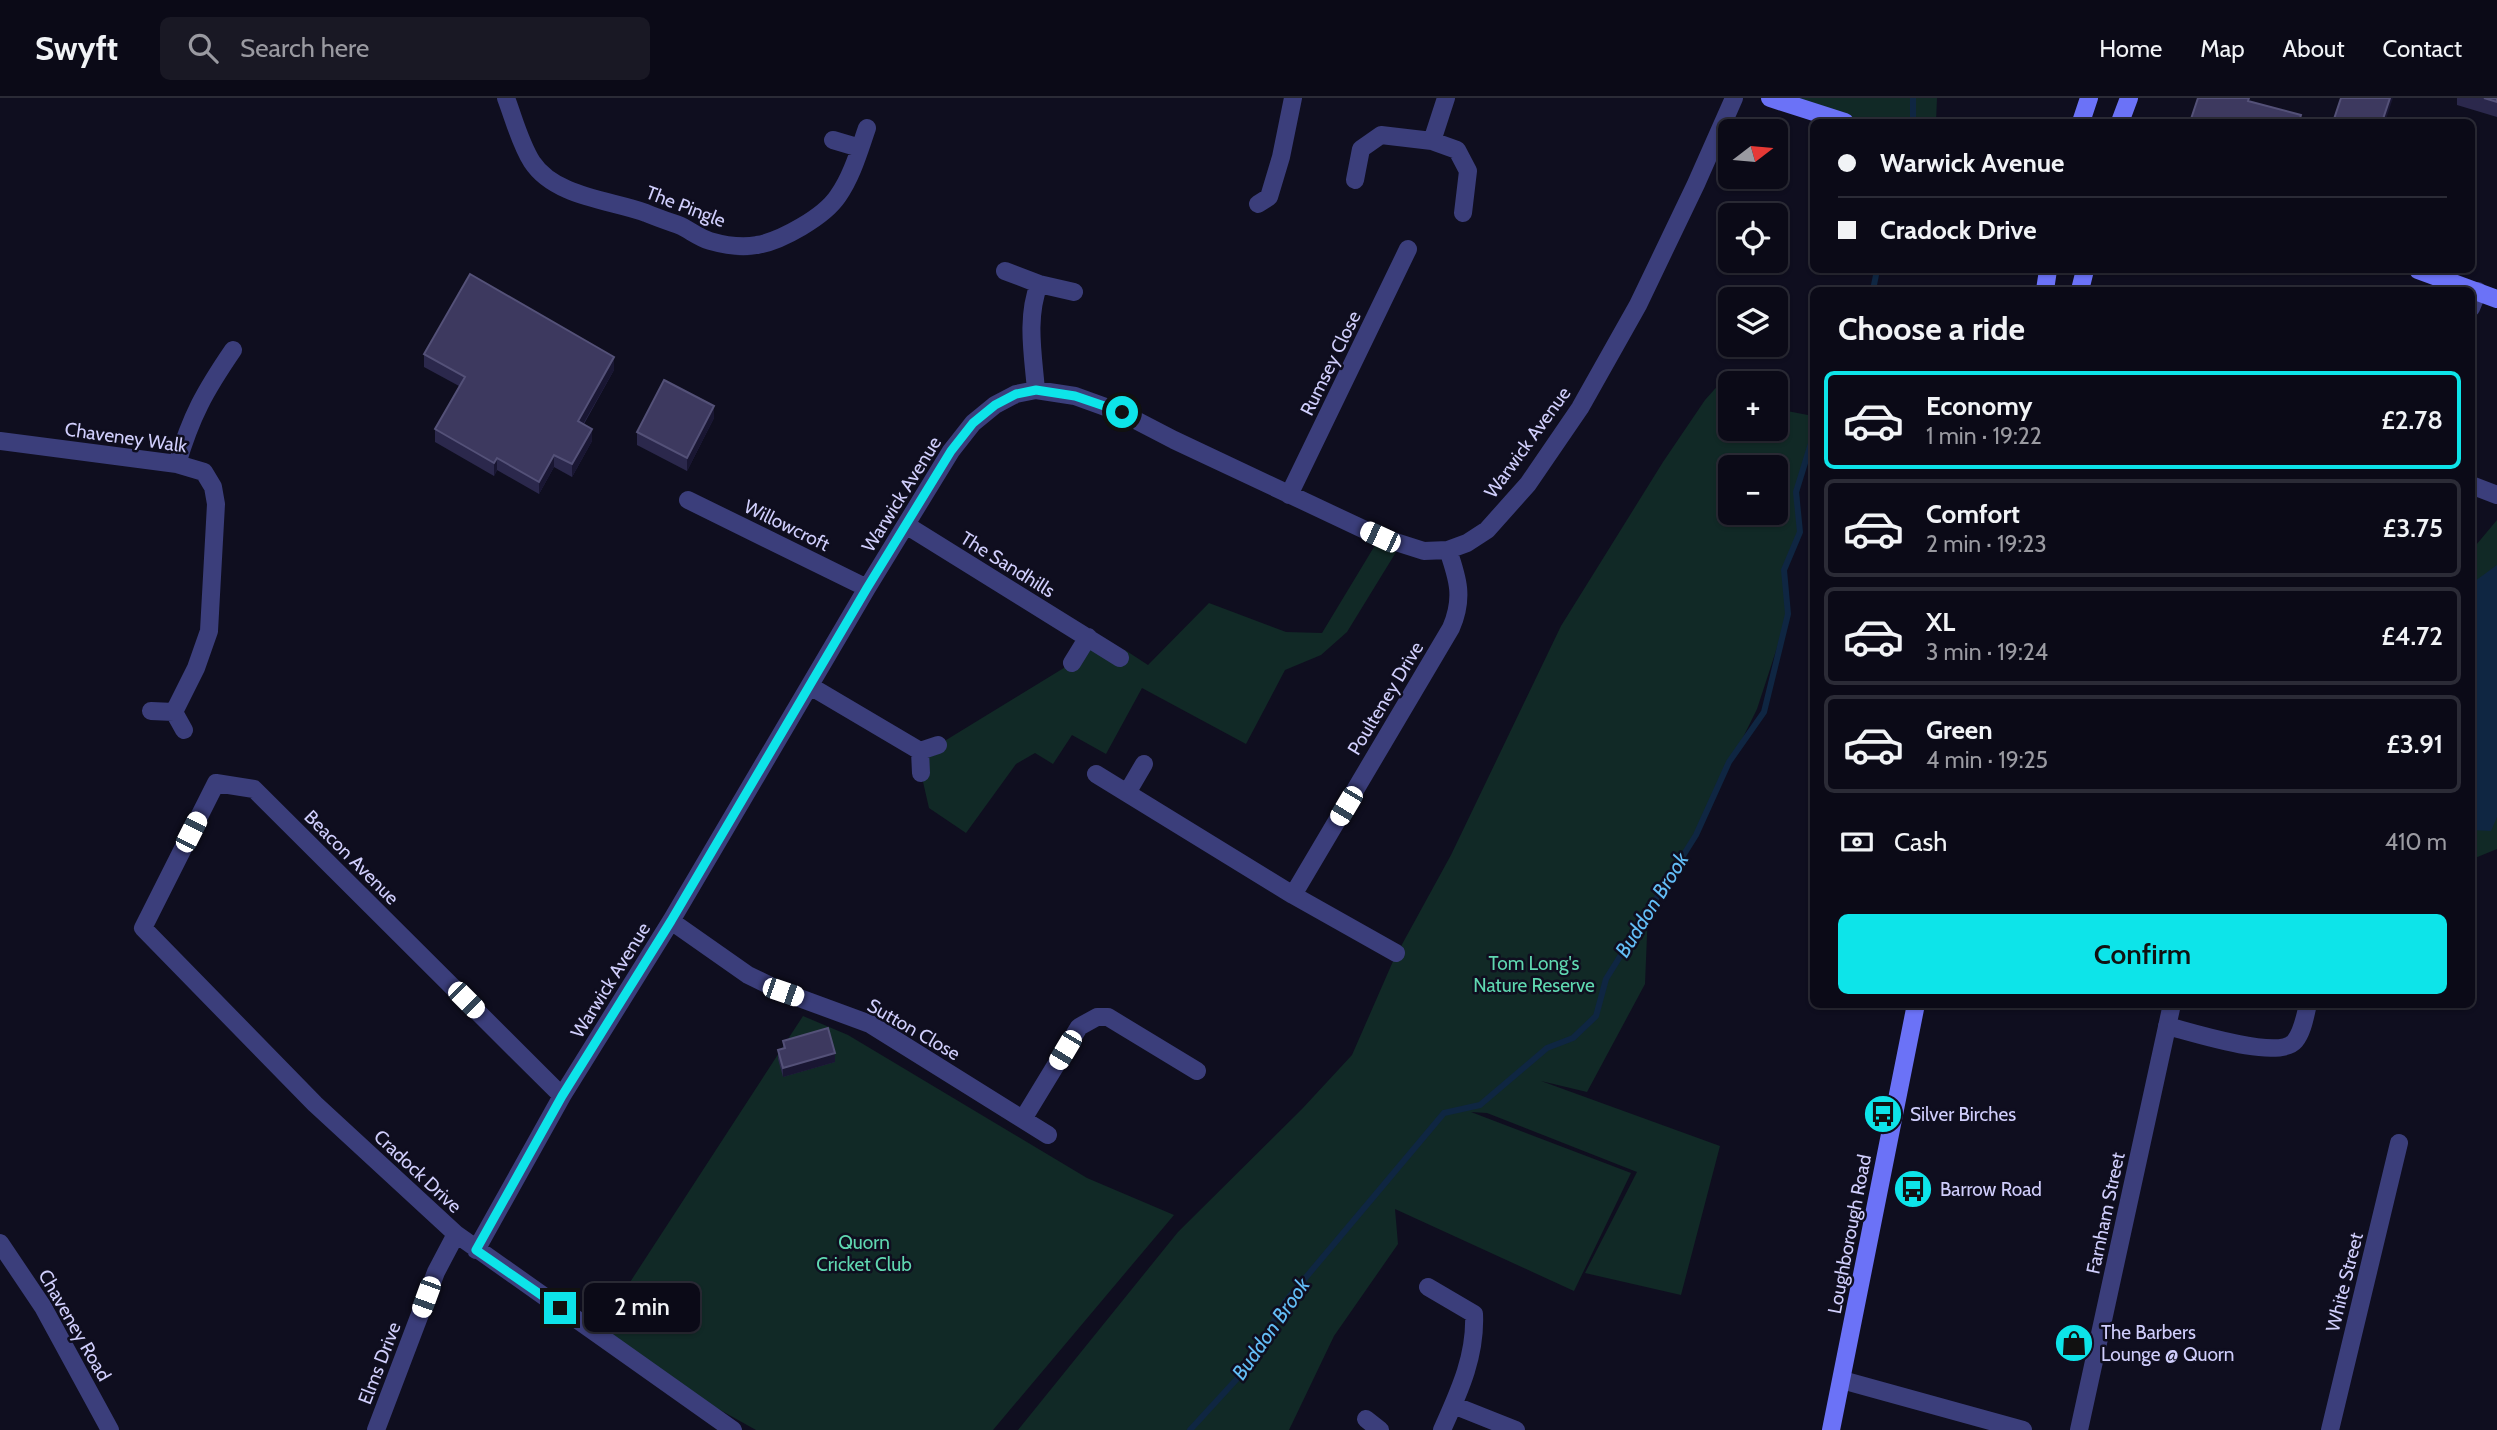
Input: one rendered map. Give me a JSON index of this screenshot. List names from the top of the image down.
{
  "streets": {
    "street": [
      "The Pingle",
      "Rumsey Close",
      "Chaveney Walk",
      "Warwick Avenue",
      "Willowcroft",
      "The Sandhills",
      "Poulteney Drive",
      "Beacon Avenue",
      "Sutton Close",
      "Cradock Drive",
      "Farnham Street",
      "Loughborough Road",
      "White Street",
      "Chaveney Road",
      "Elms Drive"
    ]
  },
  "crossings": [
    ["Rumsey Close", "Warwick Avenue"],
    ["Warwick Avenue", "Willowcroft"],
    ["Warwick Avenue", "The Sandhills"],
    ["Warwick Avenue", "Poulteney Drive"],
    ["Warwick Avenue", "Beacon Avenue"],
    ["Warwick Avenue", "Sutton Close"],
    ["Warwick Avenue", "Cradock Drive"],
    ["Beacon Avenue", "Cradock Drive"],
    ["Cradock Drive", "Elms Drive"]
  ],
  "water": ["Buddon Brook"],
  "parks": ["Tom Long's Nature Reserve", "Quorn Cricket Club"],
  "places": {
    "bus stop": ["Silver Birches", "Barrow Road"],
    "shop": ["The Barbers Lounge @ Quorn"]
  },
  "north": "right",
  "page": {
    "header": "Swyft",
    "search": "Search here",
    "nav": [
      "Home",
      "Map",
      "About",
      "Contact"
    ],
    "map_buttons": ["+", "−"],
    "banner": ["Warwick Avenue", "Cradock Drive"],
    "heading": "Choose a ride",
    "list": [
      {
        "name": "Economy",
        "note": "1 min · 19:22",
        "value": "£2.78"
      },
      {
        "name": "Comfort",
        "note": "2 min · 19:23",
        "value": "£3.75"
      },
      {
        "name": "XL",
        "note": "3 min · 19:24",
        "value": "£4.72"
      },
      {
        "name": "Green",
        "note": "4 min · 19:25",
        "value": "£3.91"
      }
    ],
    "pay": ["Cash", "410 m"],
    "buttons": "Confirm",
    "bubble": "2 min"
  }
}
